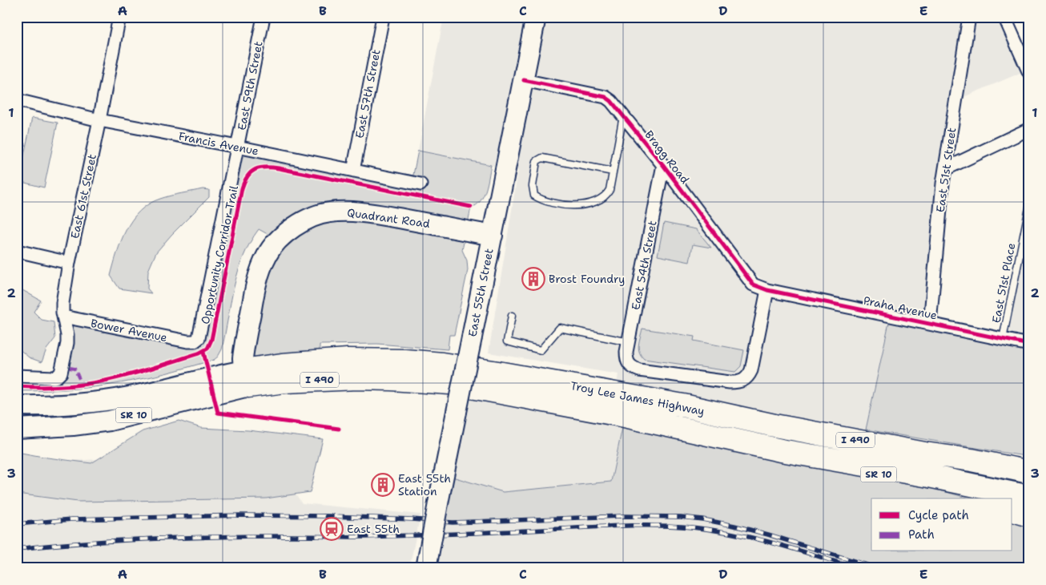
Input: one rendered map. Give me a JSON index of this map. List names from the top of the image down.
{
  "streets": {
    "highway": ["I 490", "Troy Lee James Highway", "SR 10"],
    "main road": ["Quadrant Road", "East 55th Street"],
    "street": [
      "East 59th Street",
      "East 57th Street",
      "Francis Avenue",
      "Bragg Road",
      "East 51st Street",
      "East 61st Street",
      "East 54th Street",
      "Praha Avenue",
      "Bower Avenue"
    ],
    "lane": ["East 51st Place"],
    "cycle path": ["Opportunity Corridor Trail"]
  },
  "crossings": [
    ["East 59th Street", "Francis Avenue"],
    ["East 59th Street", "Bower Avenue"],
    ["East 57th Street", "Francis Avenue"],
    ["Francis Avenue", "East 61st Street"],
    ["Bragg Road", "East 54th Street"],
    ["Bragg Road", "East 55th Street"],
    ["Bragg Road", "Praha Avenue"],
    ["East 51st Street", "Praha Avenue"],
    ["East 61st Street", "Bower Avenue"],
    ["Quadrant Road", "East 55th Street"],
    ["Quadrant Road", "Troy Lee James Highway"],
    ["Quadrant Road", "SR 10"],
    ["East 54th Street", "Praha Avenue"],
    ["East 51st Place", "Praha Avenue"],
    ["Troy Lee James Highway", "SR 10"]
  ],
  "places": {
    "building": ["Brost Foundry", "East 55th Station"],
    "station": ["East 55th"]
  },
  "legend": ["Cycle path", "Path"],
  "grid": {
    "columns": [
      "A",
      "B",
      "C",
      "D",
      "E"
    ],
    "rows": ["1", "2", "3"]
  }
}
